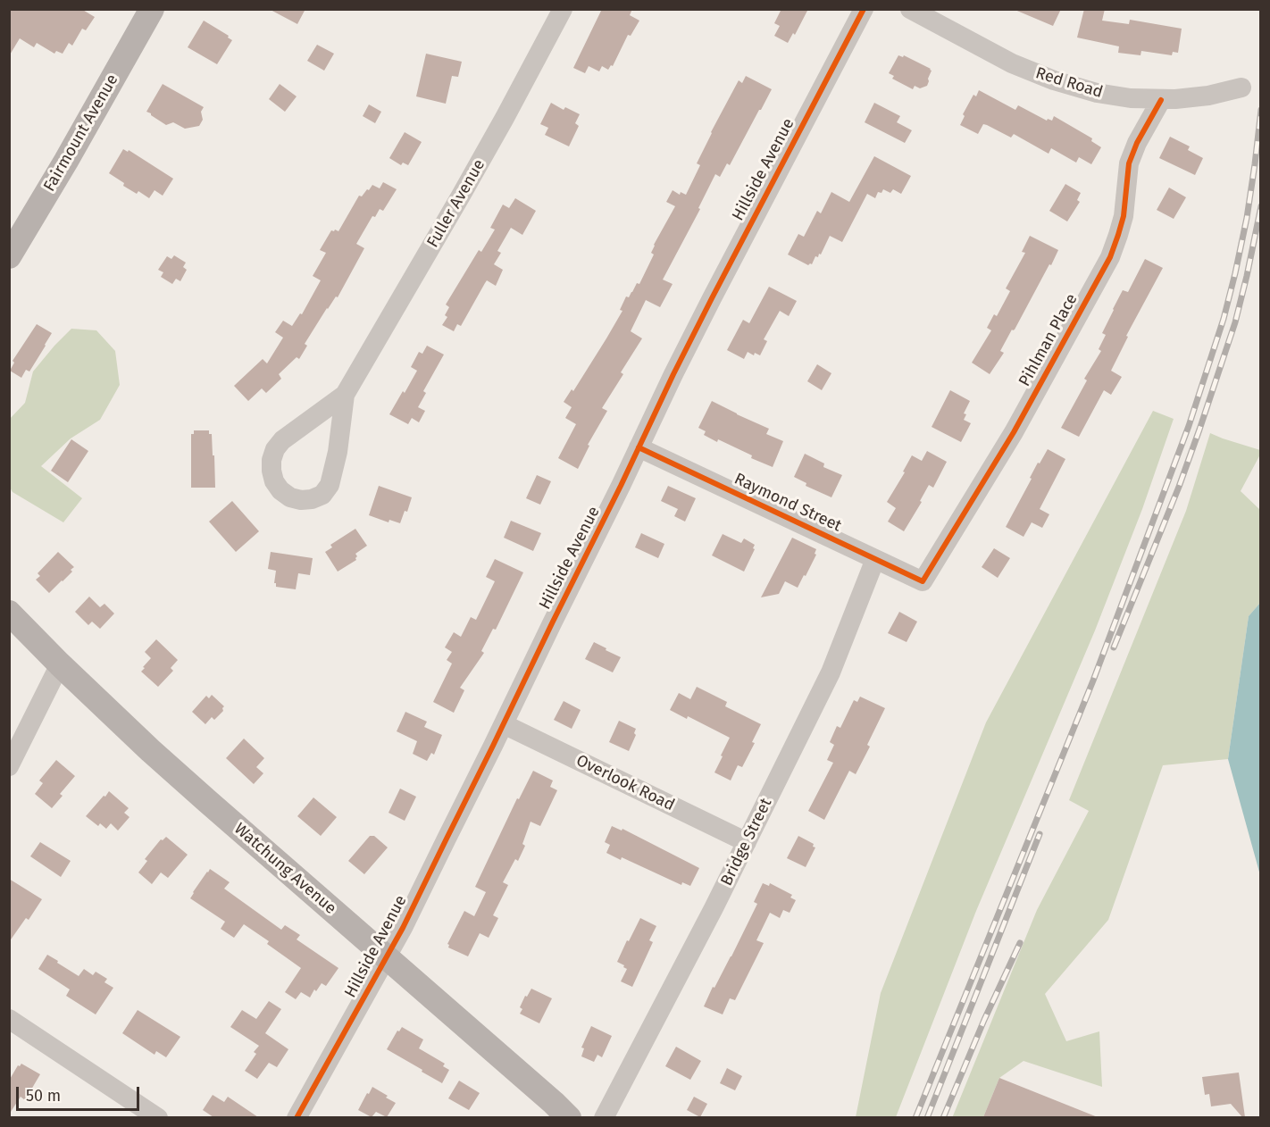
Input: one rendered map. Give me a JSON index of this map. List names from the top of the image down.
{
  "streets": {
    "main road": ["Fairmount Avenue", "Watchung Avenue"],
    "street": [
      "Red Road",
      "Hillside Avenue",
      "Fuller Avenue",
      "Pihlman Place",
      "Raymond Street",
      "Overlook Road",
      "Bridge Street"
    ]
  },
  "crossings": [
    ["Red Road", "Pihlman Place"],
    ["Hillside Avenue", "Raymond Street"],
    ["Hillside Avenue", "Overlook Road"],
    ["Hillside Avenue", "Watchung Avenue"],
    ["Pihlman Place", "Raymond Street"],
    ["Raymond Street", "Bridge Street"],
    ["Overlook Road", "Bridge Street"]
  ],
  "scale_bar": "50 m"
}
